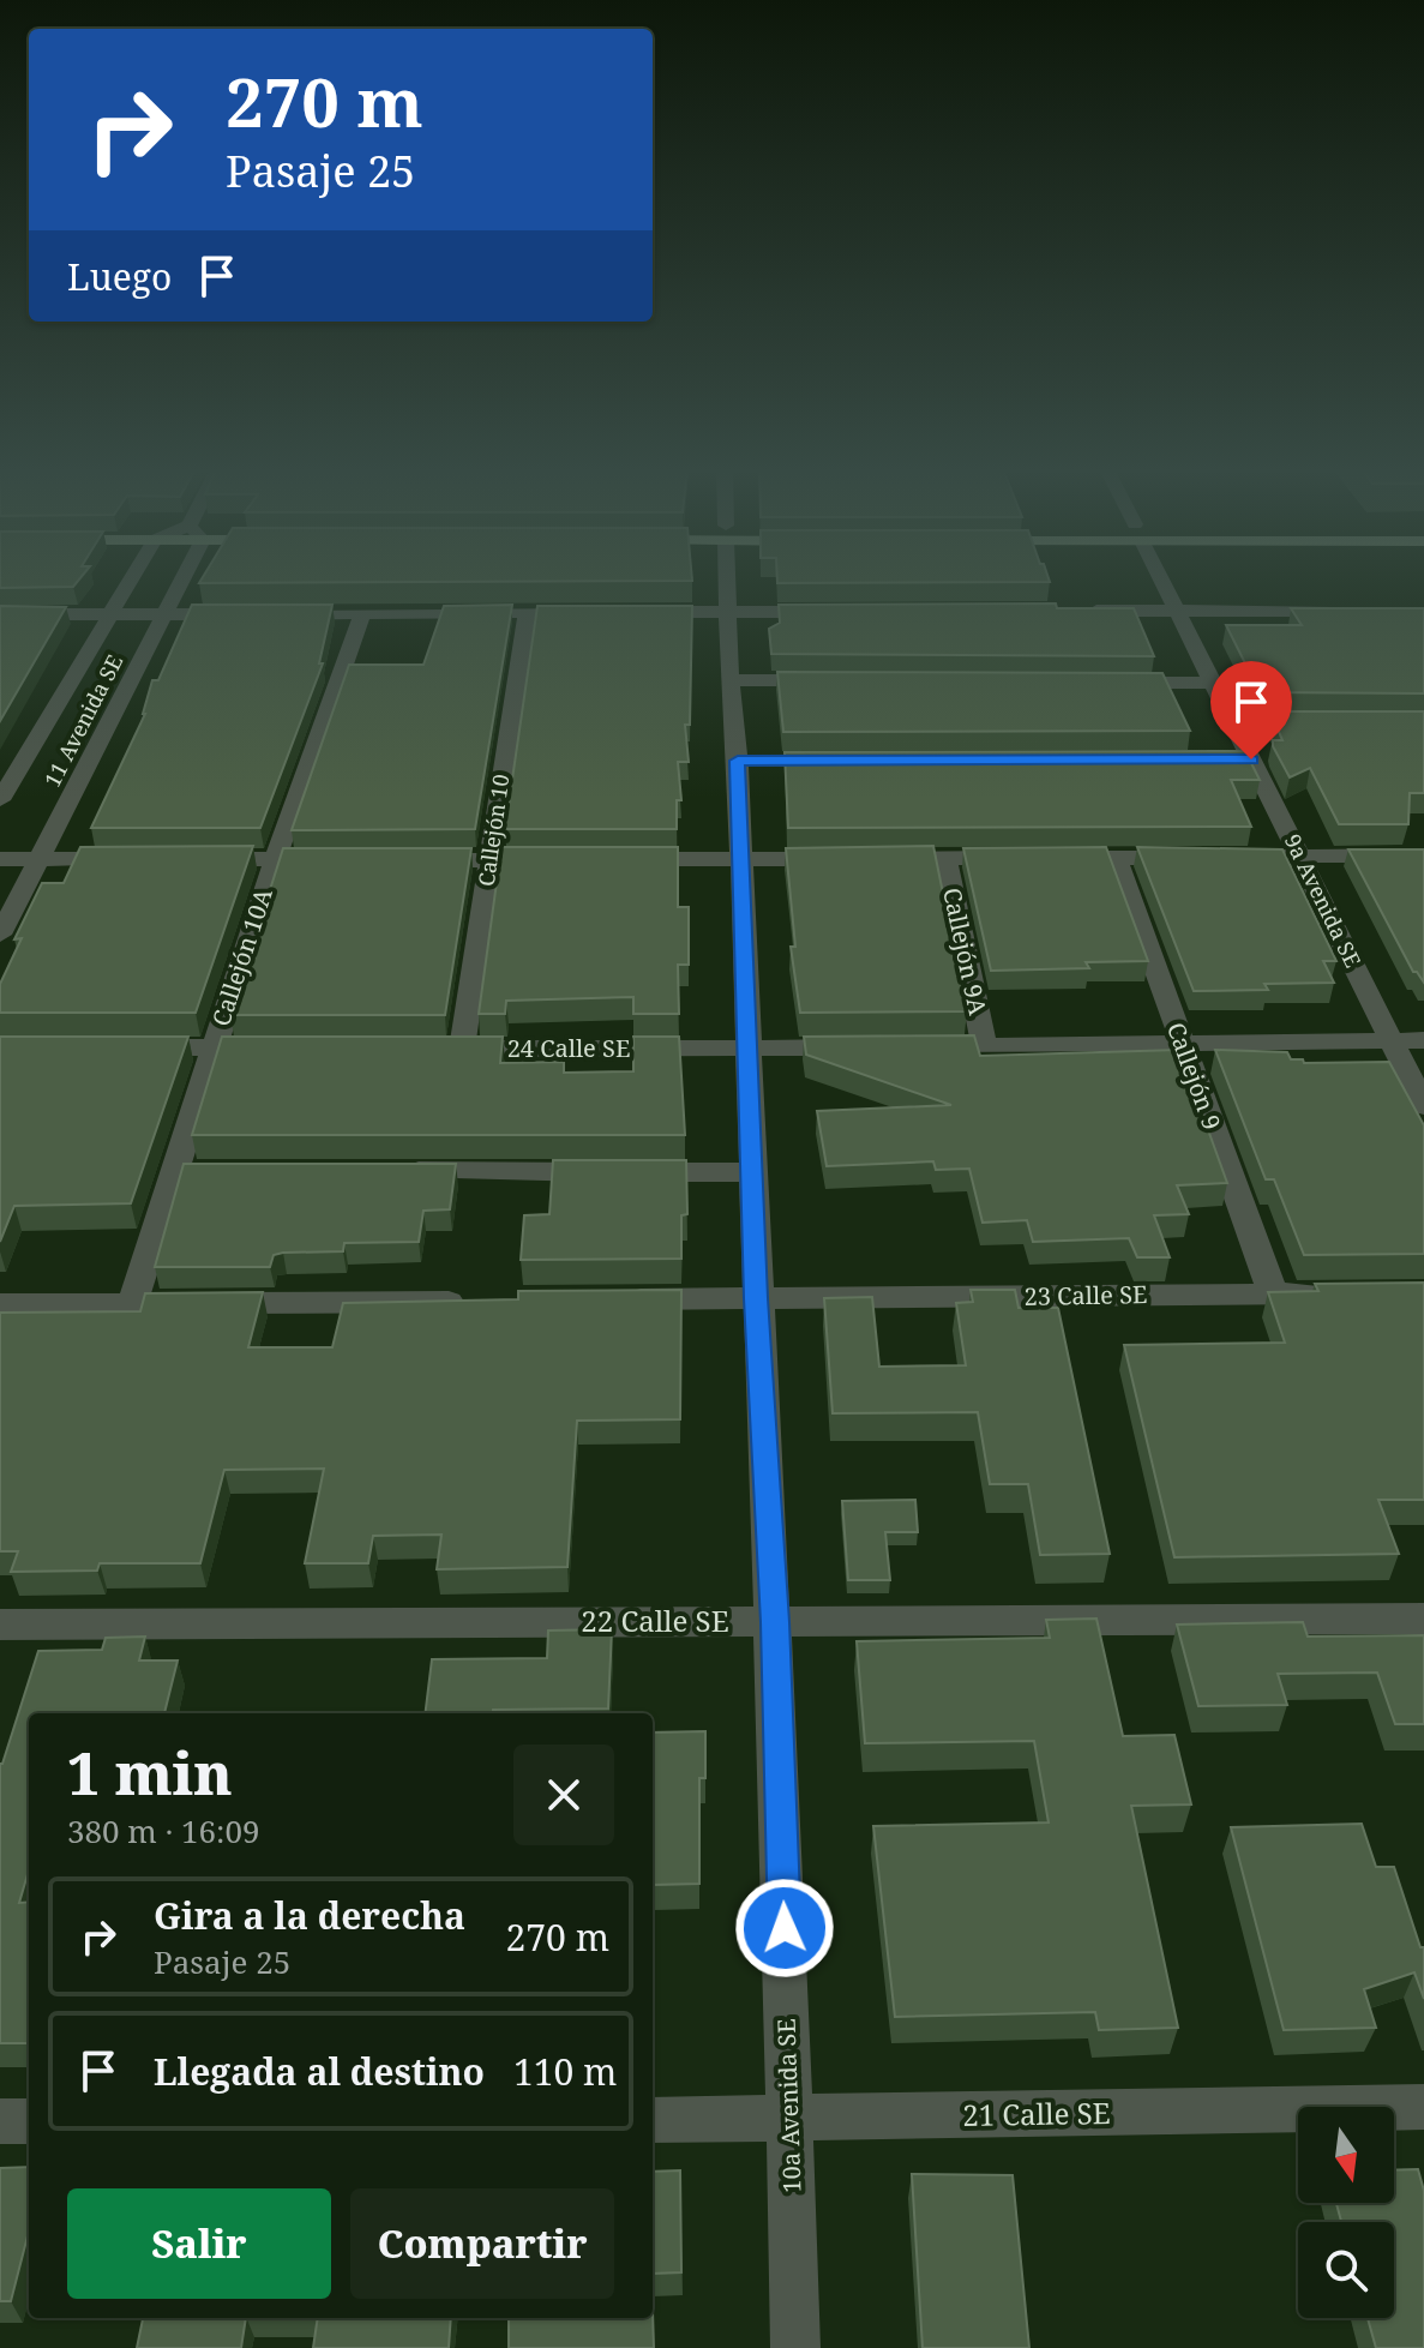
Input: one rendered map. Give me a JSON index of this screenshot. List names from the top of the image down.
{
  "streets": {
    "street": [
      "11 Avenida SE",
      "Callejón 10",
      "9a Avenida SE",
      "Callejón 9A",
      "Callejón 10A",
      "24 Calle SE",
      "Callejón 9",
      "23 Calle SE",
      "22 Calle SE",
      "10a Avenida SE",
      "21 Calle SE"
    ]
  },
  "crossings": [
    ["Callejón 10", "24 Calle SE"],
    ["24 Calle SE", "10a Avenida SE"],
    ["Callejón 9", "23 Calle SE"],
    ["23 Calle SE", "10a Avenida SE"],
    ["22 Calle SE", "10a Avenida SE"],
    ["10a Avenida SE", "21 Calle SE"]
  ],
  "north": "bottom",
  "page": {
    "turn": ["270 m", "Pasaje 25"],
    "then": "Luego",
    "heading": ["1 min", "380 m · 16:09"],
    "list": [
      {
        "name": "Gira a la derecha",
        "note": "Pasaje 25",
        "value": "270 m"
      },
      {
        "name": "Llegada al destino",
        "value": "110 m"
      }
    ],
    "buttons": ["Salir", "Compartir"]
  }
}
